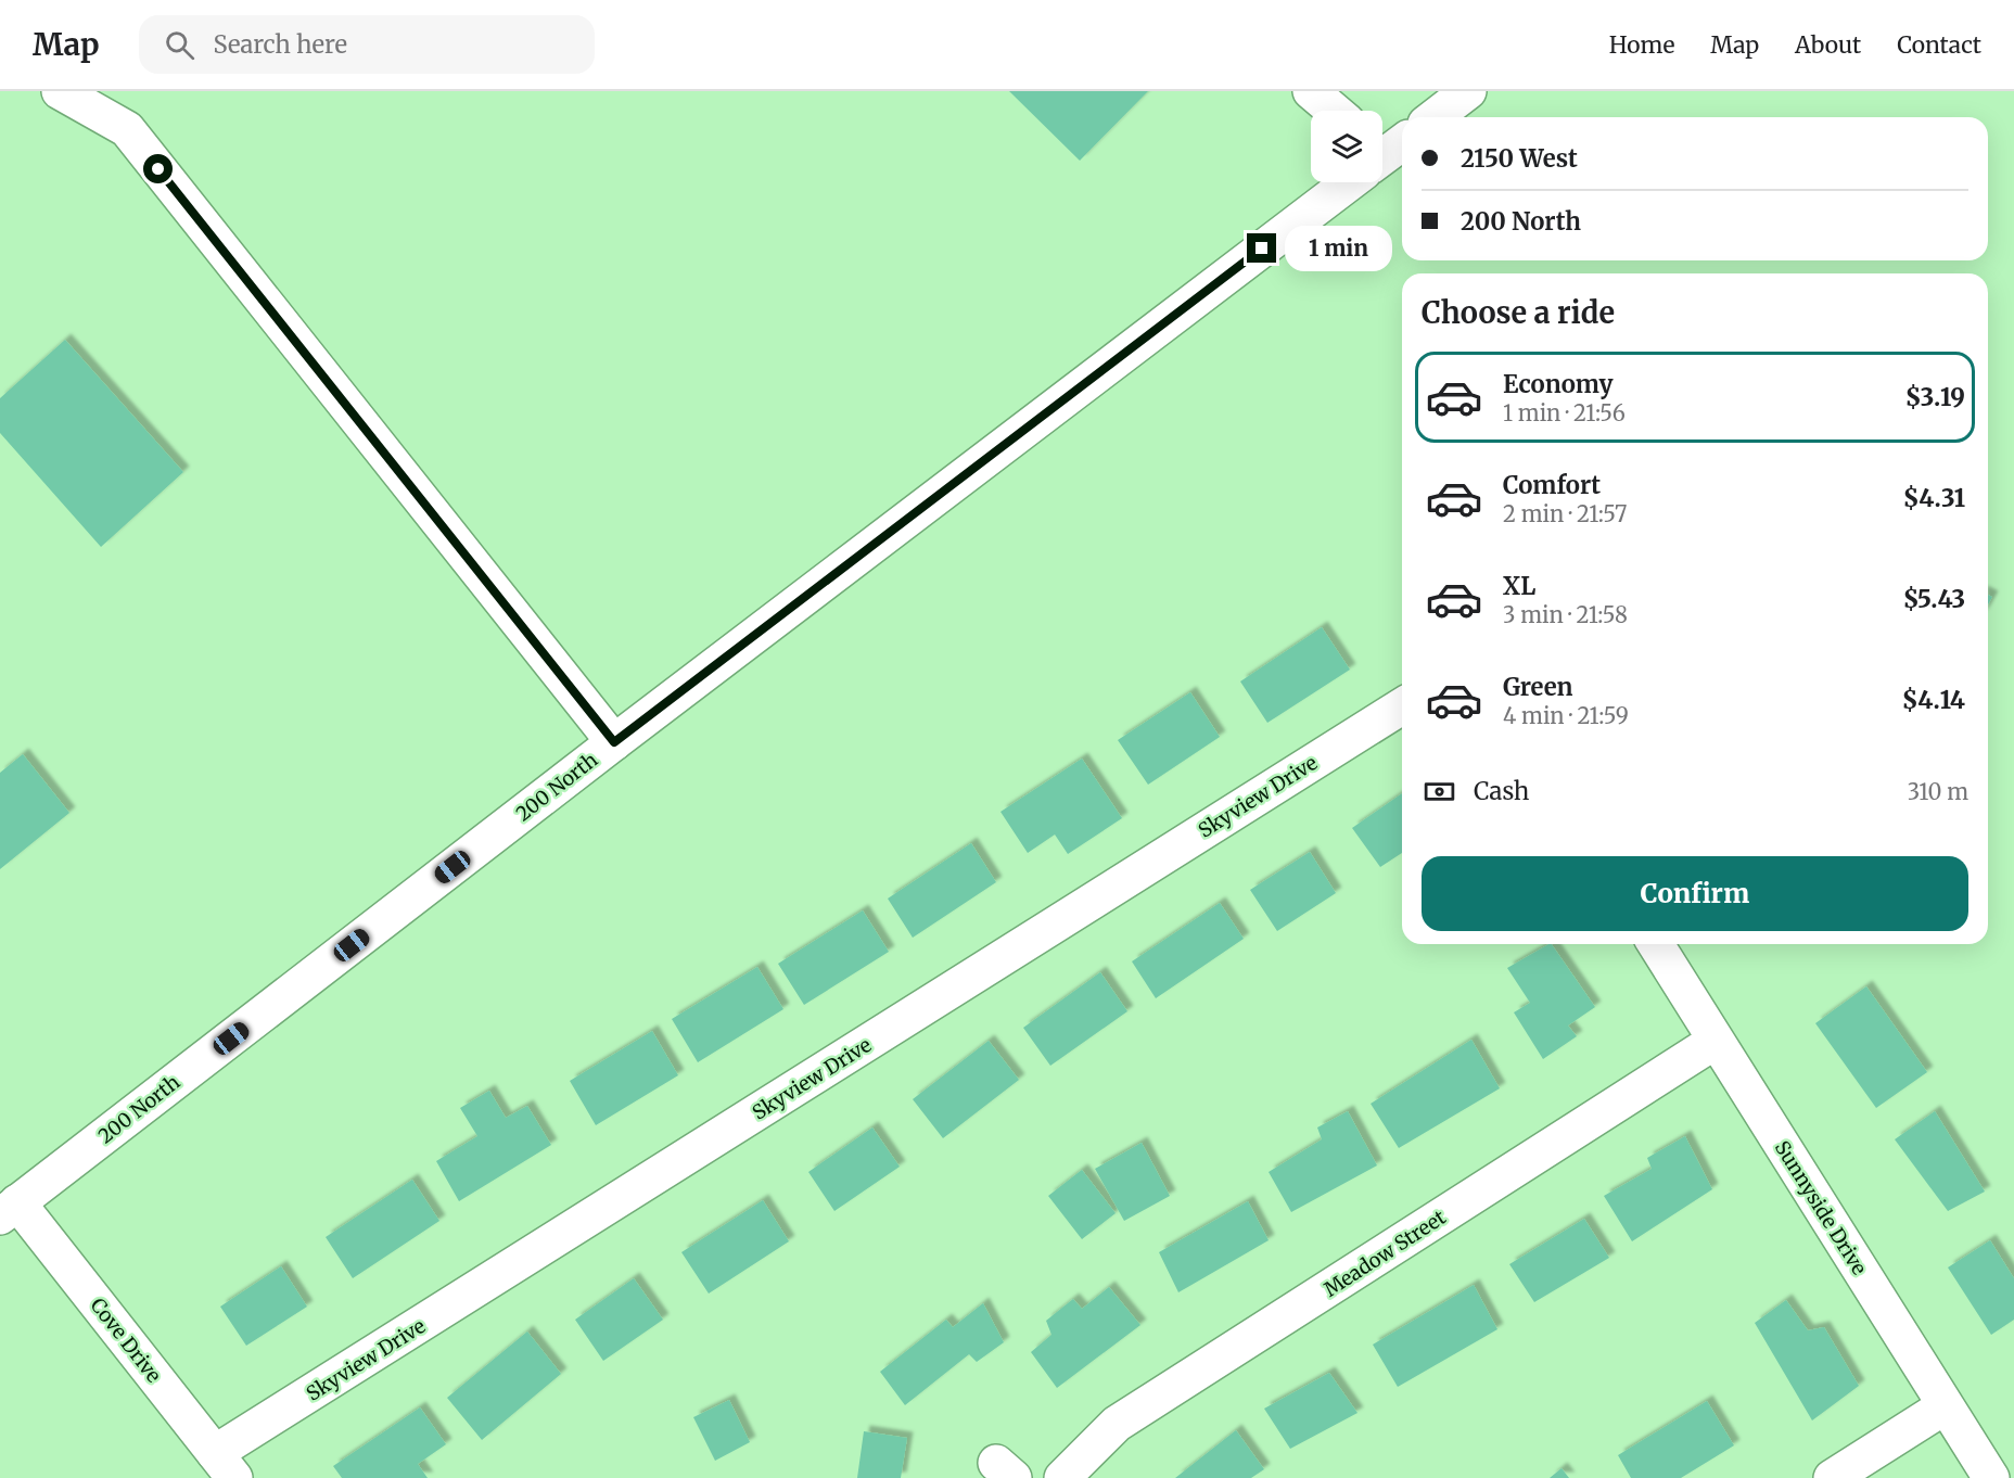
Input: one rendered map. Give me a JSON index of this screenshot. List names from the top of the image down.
{
  "streets": {
    "street": [
      "200 North",
      "Skyview Drive",
      "Sunnyside Drive",
      "Meadow Street",
      "Cove Drive"
    ]
  },
  "crossings": [
    ["200 North", "Cove Drive"],
    ["Skyview Drive", "Cove Drive"],
    ["Sunnyside Drive", "Meadow Street"]
  ],
  "page": {
    "header": "Map",
    "search": "Search here",
    "nav": [
      "Home",
      "Map",
      "About",
      "Contact"
    ],
    "banner": ["2150 West", "200 North"],
    "bubble": "1 min",
    "heading": "Choose a ride",
    "list": [
      {
        "name": "Economy",
        "note": "1 min · 21:56",
        "value": "$3.19"
      },
      {
        "name": "Comfort",
        "note": "2 min · 21:57",
        "value": "$4.31"
      },
      {
        "name": "XL",
        "note": "3 min · 21:58",
        "value": "$5.43"
      },
      {
        "name": "Green",
        "note": "4 min · 21:59",
        "value": "$4.14"
      }
    ],
    "pay": ["Cash", "310 m"],
    "buttons": "Confirm"
  }
}
